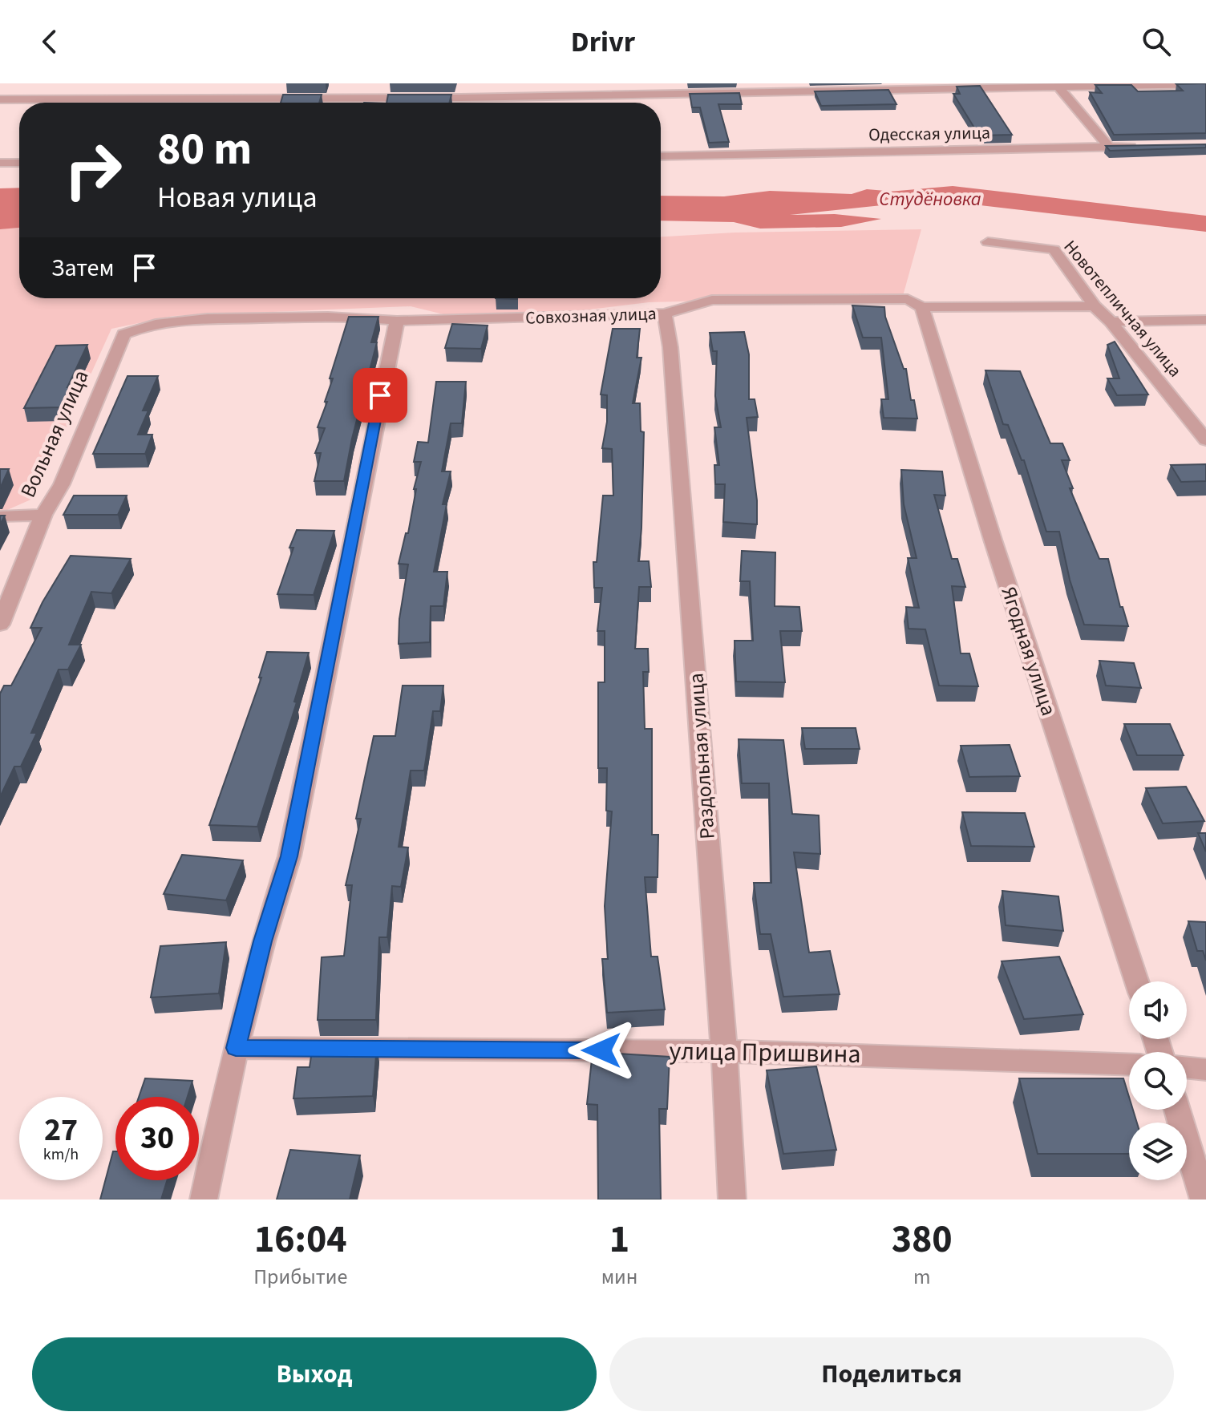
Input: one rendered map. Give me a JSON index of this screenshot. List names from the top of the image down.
{
  "streets": {
    "street": [
      "Одесская улица",
      "Новотепличная улица",
      "Совхозная улица",
      "Вольная улица",
      "Ягодная улица",
      "Раздольная улица",
      "улица Пришвина"
    ]
  },
  "crossings": [
    ["Новотепличная улица", "Совхозная улица"],
    ["Совхозная улица", "Вольная улица"],
    ["Совхозная улица", "Ягодная улица"],
    ["Совхозная улица", "Раздольная улица"],
    ["Раздольная улица", "улица Пришвина"]
  ],
  "water": ["Студёновка"],
  "page": {
    "header": "Drivr",
    "turn": ["80 m", "Новая улица"],
    "then": "Затем",
    "speed": "27 km/h",
    "limit": "30",
    "eta": [
      "16:04",
      "Прибытие",
      "1",
      "мин",
      "380",
      "m"
    ],
    "buttons": ["Выход", "Поделиться"]
  }
}
